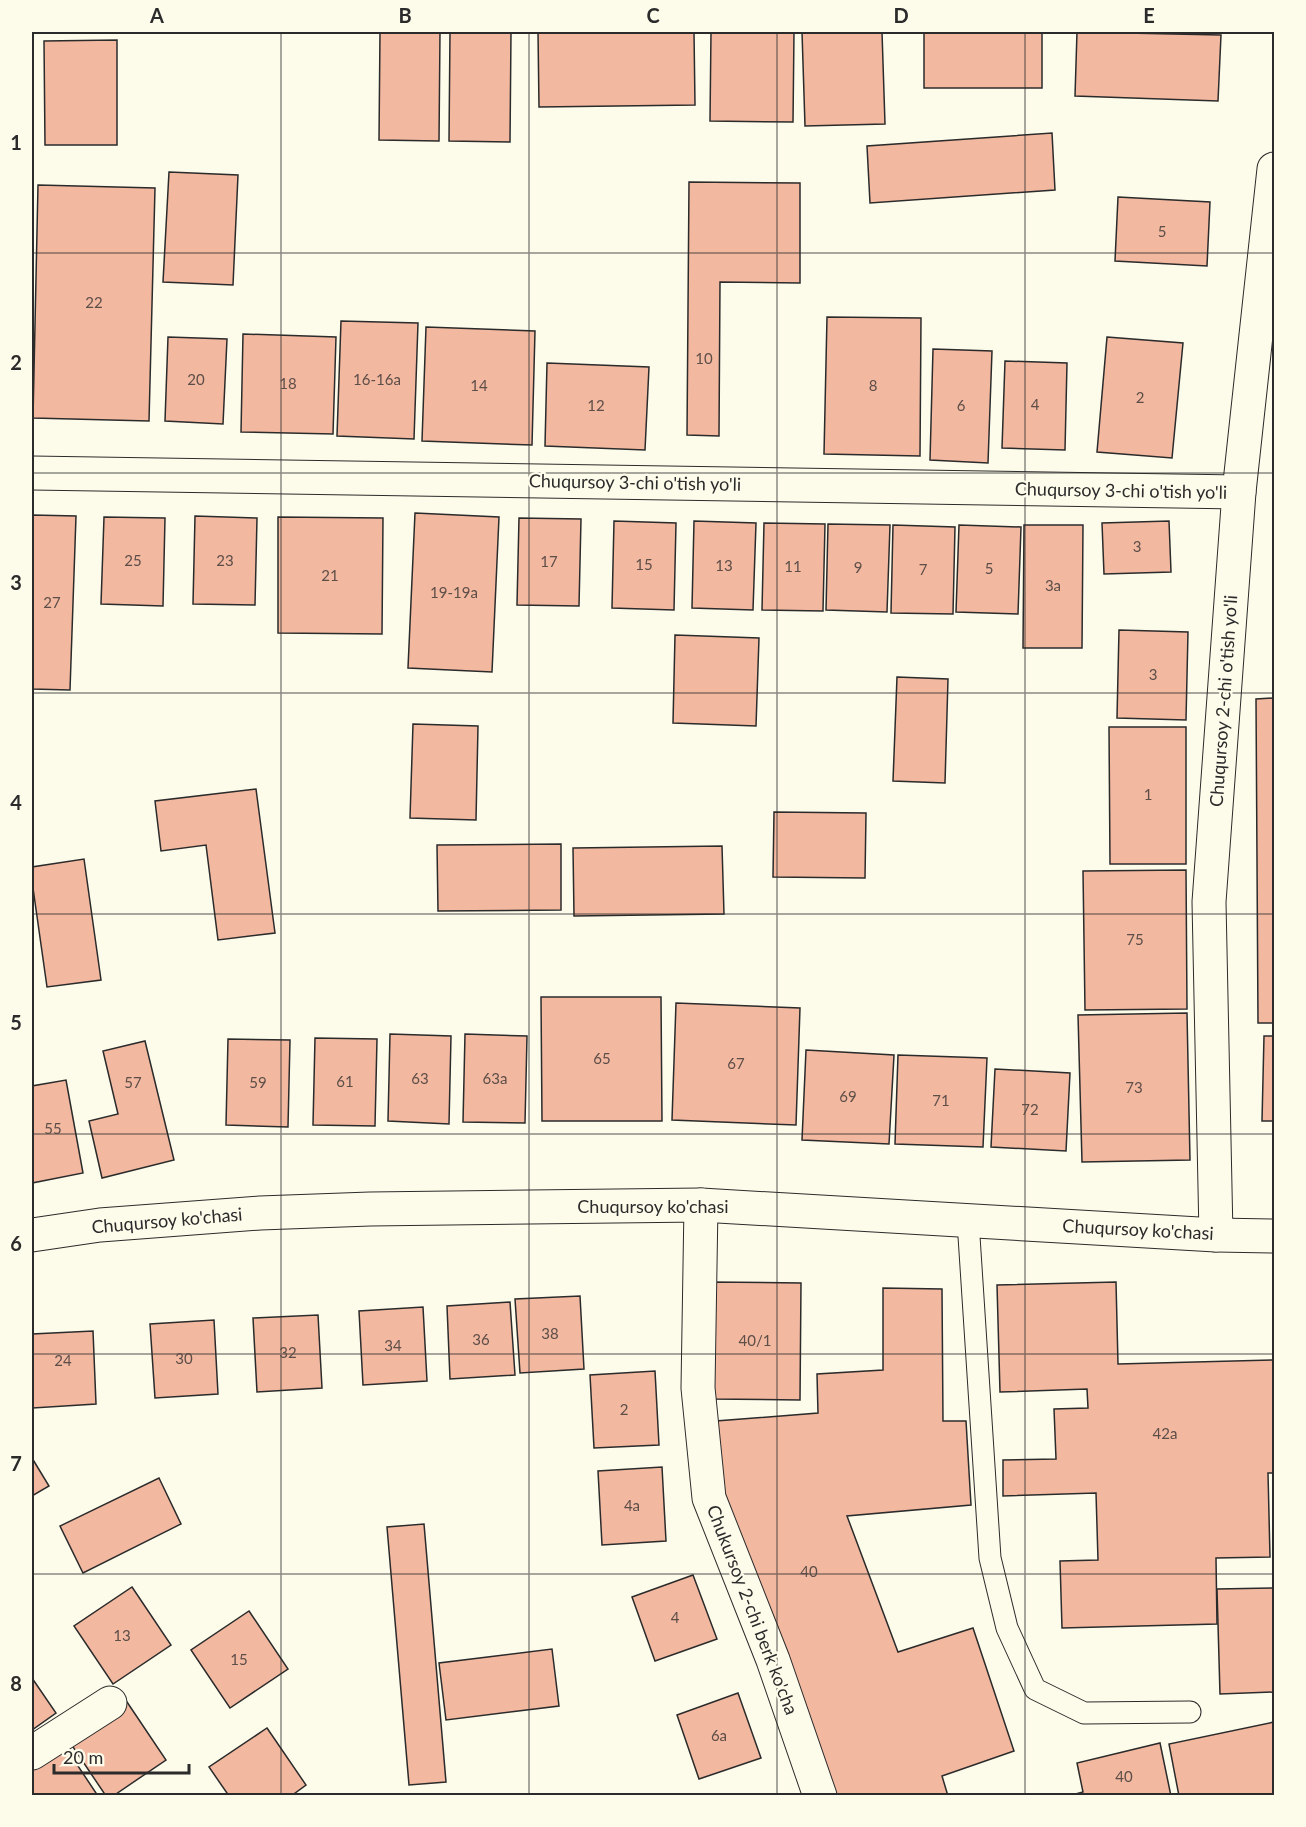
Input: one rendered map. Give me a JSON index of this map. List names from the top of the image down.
{
  "streets": {
    "street": [
      "Chuqursoy 3-chi o'tish yo'li",
      "Chuqursoy 2-chi o'tish yo'li",
      "Chuqursoy ko'chasi",
      "Chukursoy 2-chi berk ko'cha"
    ]
  },
  "crossings": [
    ["Chuqursoy 3-chi o'tish yo'li", "Chuqursoy 2-chi o'tish yo'li"],
    ["Chuqursoy 2-chi o'tish yo'li", "Chuqursoy ko'chasi"],
    ["Chuqursoy ko'chasi", "Chukursoy 2-chi berk ko'cha"]
  ],
  "house_numbers": [
    "5",
    "22",
    "10",
    "20",
    "16-16а",
    "18",
    "14",
    "8",
    "2",
    "4",
    "12",
    "6",
    "3",
    "25",
    "23",
    "17",
    "15",
    "13",
    "11",
    "9",
    "5",
    "7",
    "21",
    "3а",
    "19-19а",
    "27",
    "3",
    "1",
    "75",
    "65",
    "67",
    "63",
    "63a",
    "61",
    "57",
    "59",
    "73",
    "69",
    "71",
    "72",
    "55",
    "38",
    "36",
    "40/1",
    "34",
    "32",
    "30",
    "24",
    "2",
    "42a",
    "4a",
    "40",
    "4",
    "13",
    "15",
    "6a",
    "40"
  ],
  "scale_bar": "20 m",
  "grid": {
    "columns": [
      "A",
      "B",
      "C",
      "D",
      "E"
    ],
    "rows": [
      "1",
      "2",
      "3",
      "4",
      "5",
      "6",
      "7",
      "8"
    ]
  }
}
